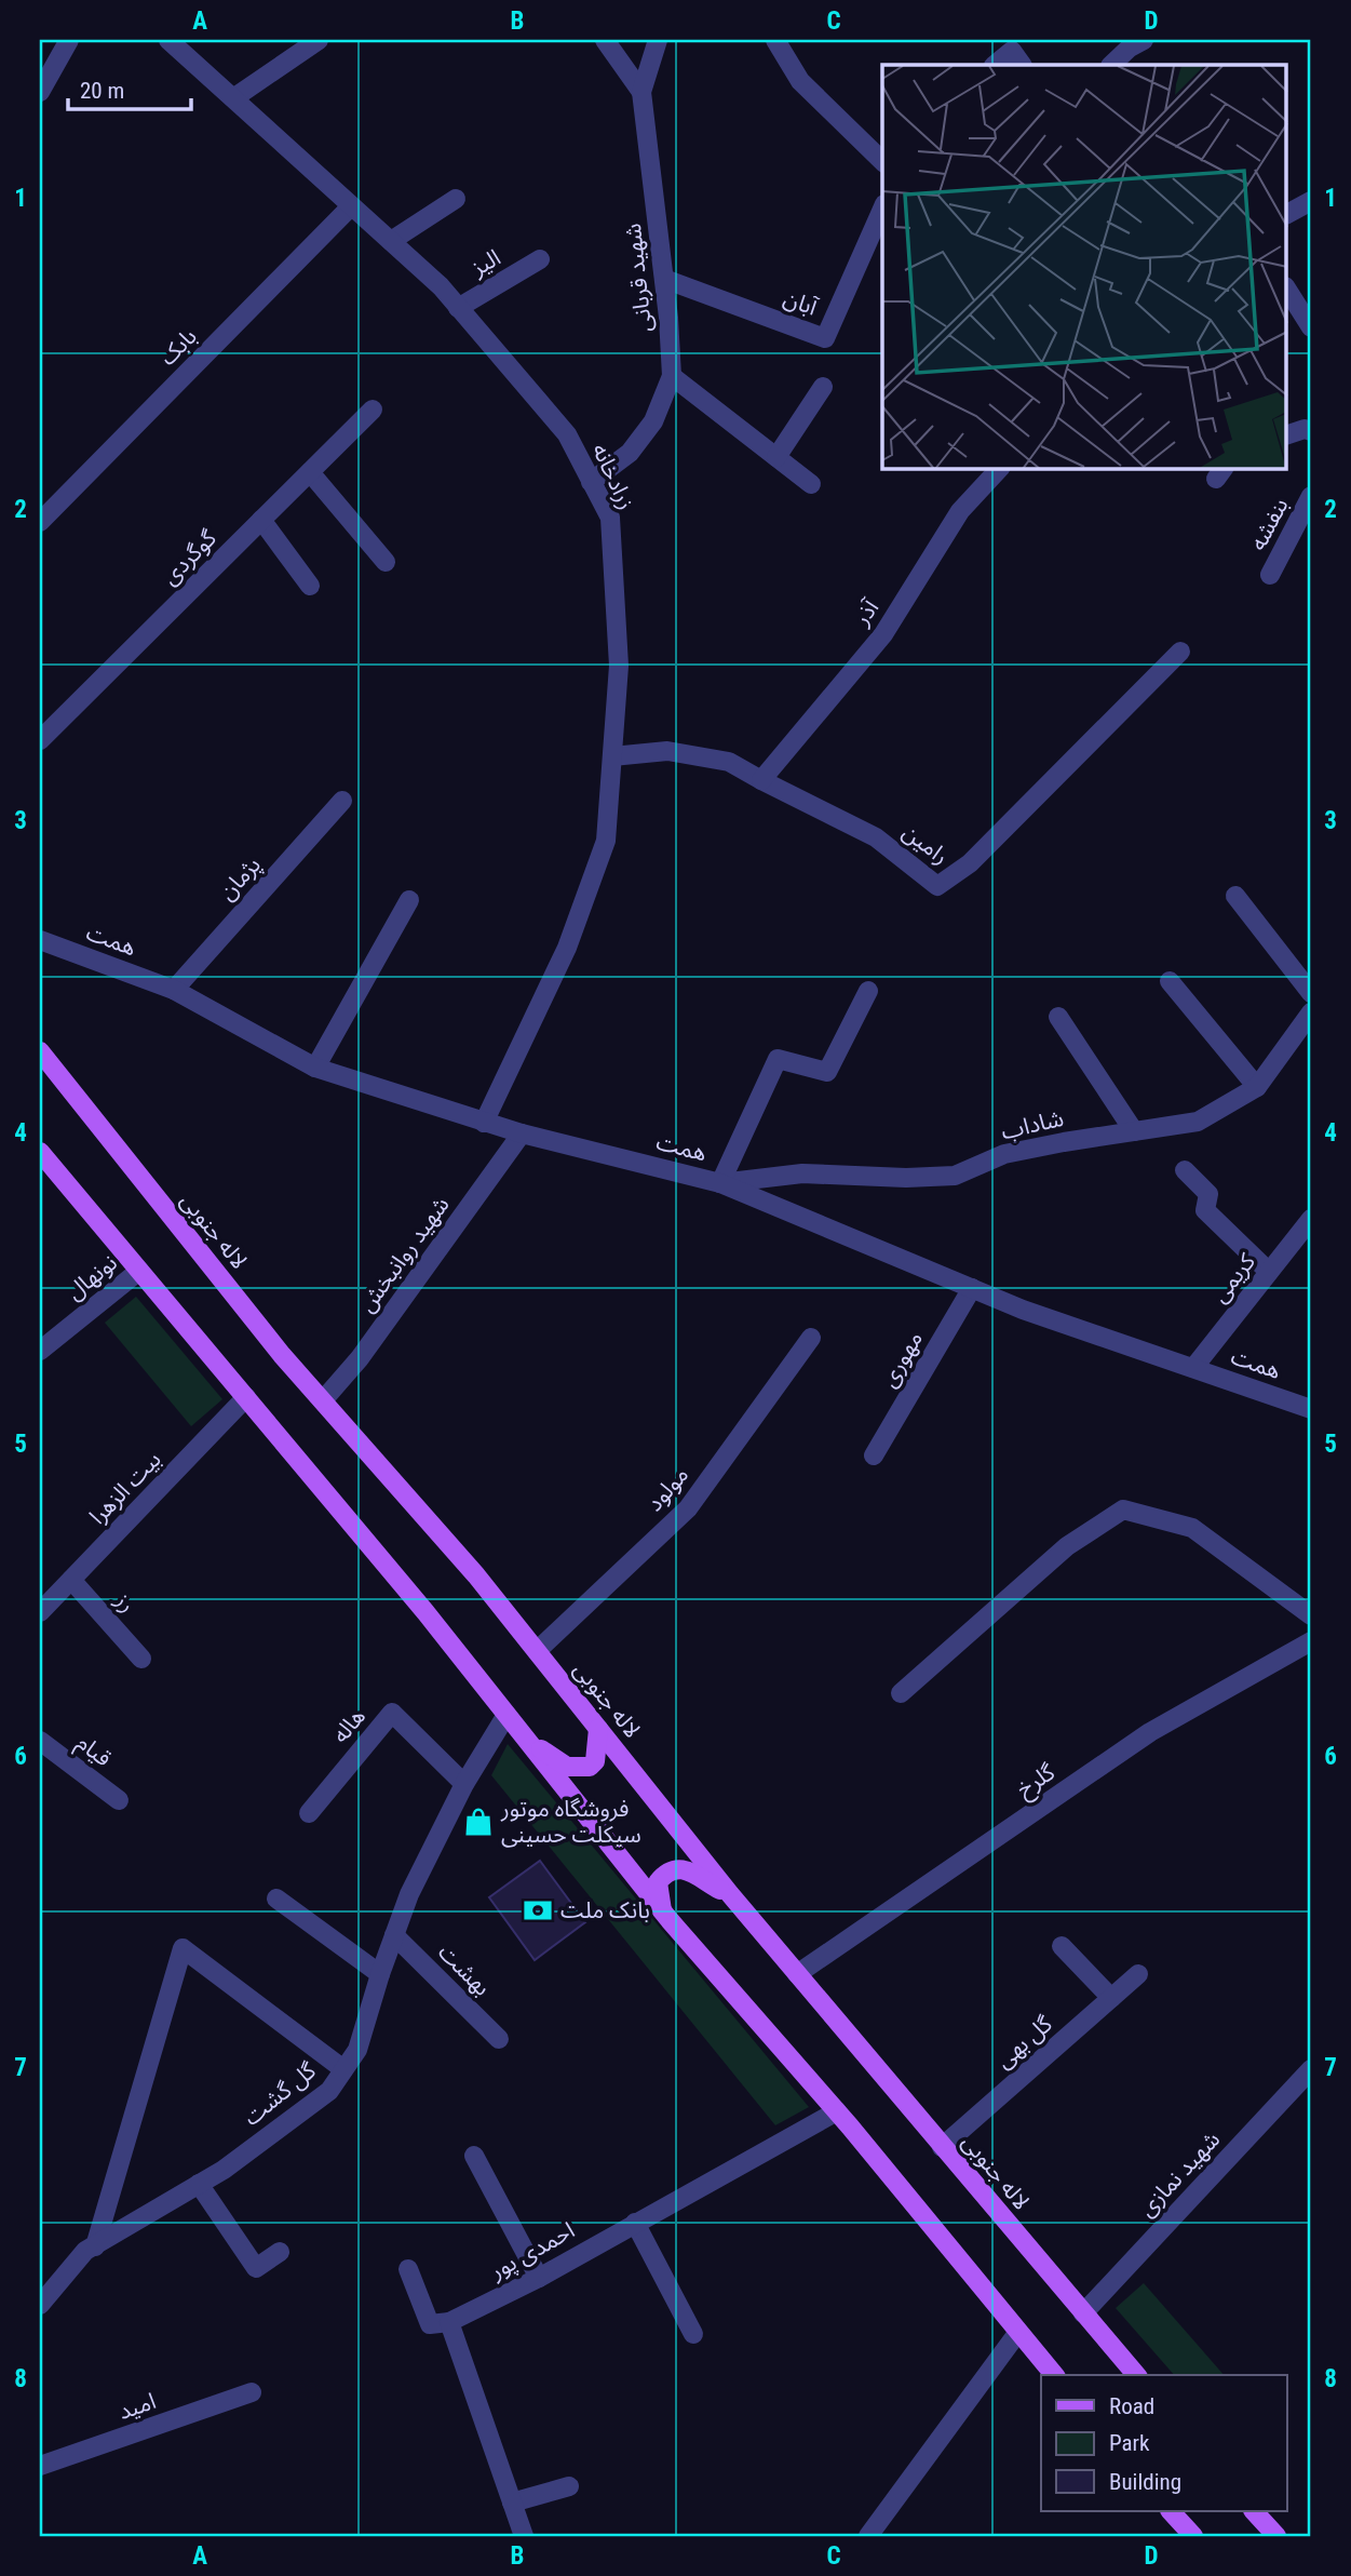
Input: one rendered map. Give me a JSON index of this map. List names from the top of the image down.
{
  "streets": {
    "main road": ["لاله جنوبی"],
    "street": [
      "الیز",
      "شهید قربانی",
      "آبان",
      "بابک",
      "زرادخانه",
      "بنفشه",
      "گوگردی",
      "آذر",
      "رامین",
      "پژمان",
      "همت",
      "شاداب",
      "شهید روانبخش",
      "نونهال",
      "کریمی",
      "مهوری",
      "بیت الزهرا",
      "مولود",
      "رز",
      "هاله",
      "قیام",
      "گلرخ",
      "بهشت",
      "گل بهی",
      "گل گشت",
      "شهید نمازی",
      "احمدی پور",
      "امید"
    ]
  },
  "crossings": [
    ["الیز", "زرادخانه"],
    ["شهید قربانی", "آبان"],
    ["شهید قربانی", "زرادخانه"],
    ["بابک", "زرادخانه"],
    ["زرادخانه", "رامین"],
    ["زرادخانه", "همت"],
    ["آذر", "رامین"],
    ["پژمان", "همت"],
    ["همت", "شاداب"],
    ["همت", "شهید روانبخش"],
    ["همت", "کریمی"],
    ["همت", "مهوری"],
    ["لاله جنوبی", "شهید روانبخش"],
    ["لاله جنوبی", "مولود"],
    ["لاله جنوبی", "گلرخ"],
    ["لاله جنوبی", "گل بهی"],
    ["لاله جنوبی", "شهید نمازی"],
    ["بیت الزهرا", "رز"],
    ["هاله", "گل گشت"],
    ["بهشت", "گل گشت"]
  ],
  "places": {
    "shop": ["فروشگاه موتور سیکلت حسینی"],
    "bank": ["بانک ملت"]
  },
  "legend": ["Road", "Park", "Building"],
  "scale_bar": "20 m",
  "grid": {
    "columns": [
      "A",
      "B",
      "C",
      "D"
    ],
    "rows": [
      "1",
      "2",
      "3",
      "4",
      "5",
      "6",
      "7",
      "8"
    ]
  }
}
